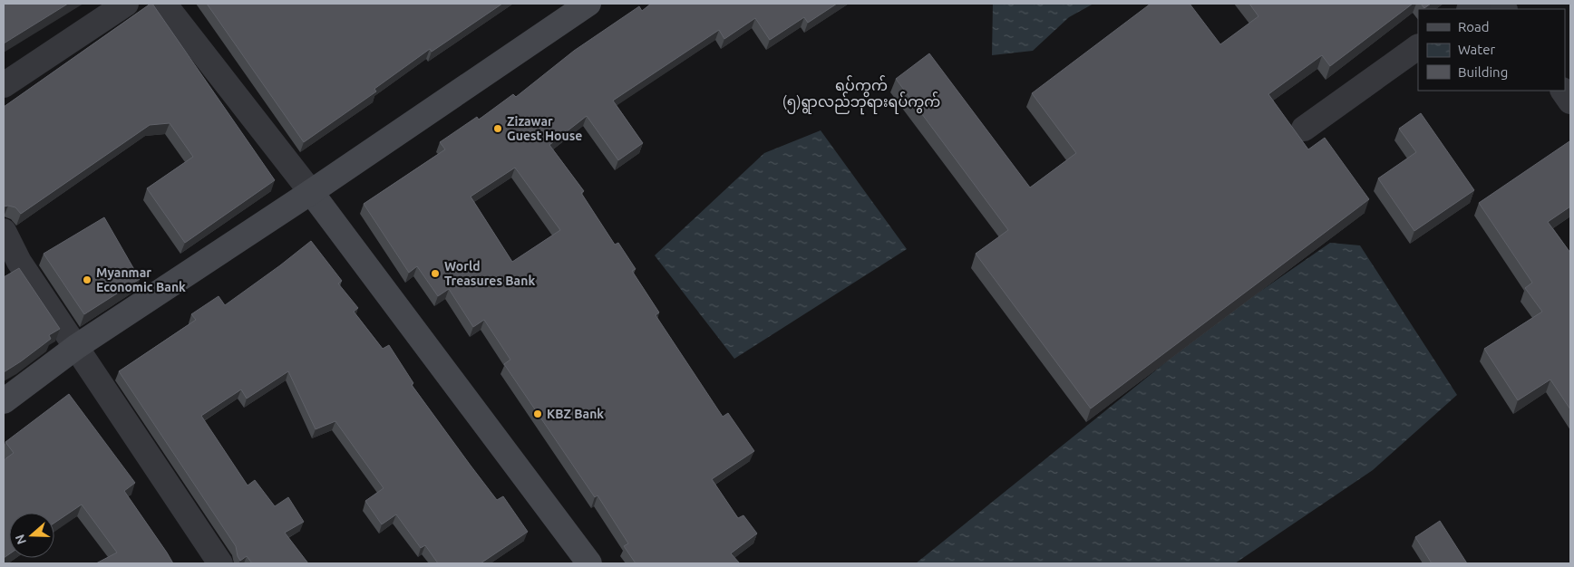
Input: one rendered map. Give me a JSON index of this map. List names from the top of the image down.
{
  "districts": ["ရပ်ကွက် (၅)ရွာလည်ဘုရားရပ်ကွက်"],
  "places": [
    "Zizawar Guest House",
    "World Treasures Bank",
    "Myanmar Economic Bank",
    "KBZ Bank"
  ],
  "legend": ["Road", "Water", "Building"],
  "north": "left"
}
